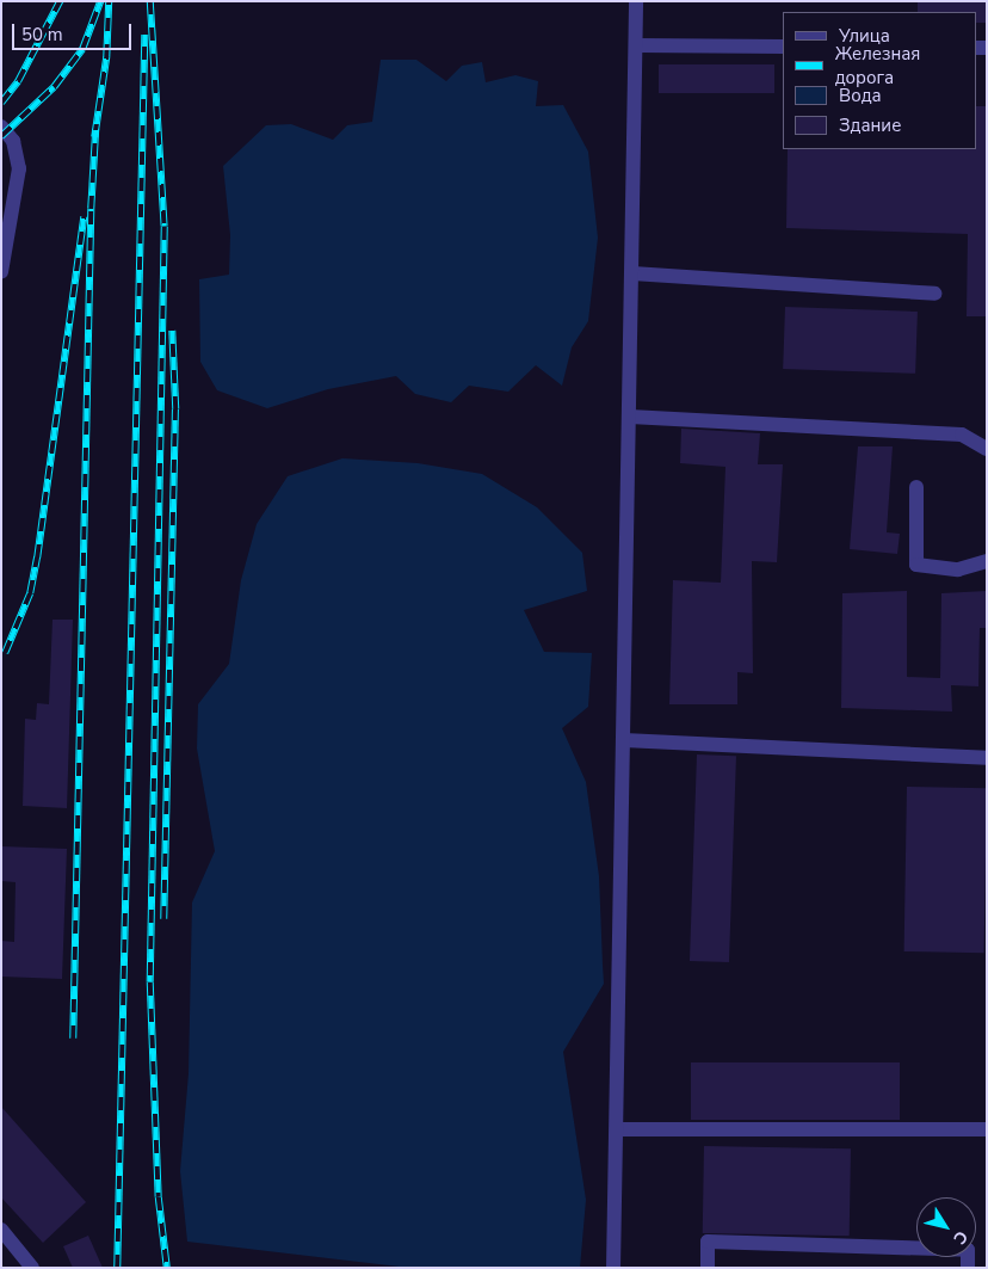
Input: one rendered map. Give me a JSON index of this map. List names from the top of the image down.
{
  "legend": [
    "Улица",
    "Железная дорога",
    "Вода",
    "Здание"
  ],
  "scale_bar": "50 m",
  "north": "bottom right"
}
